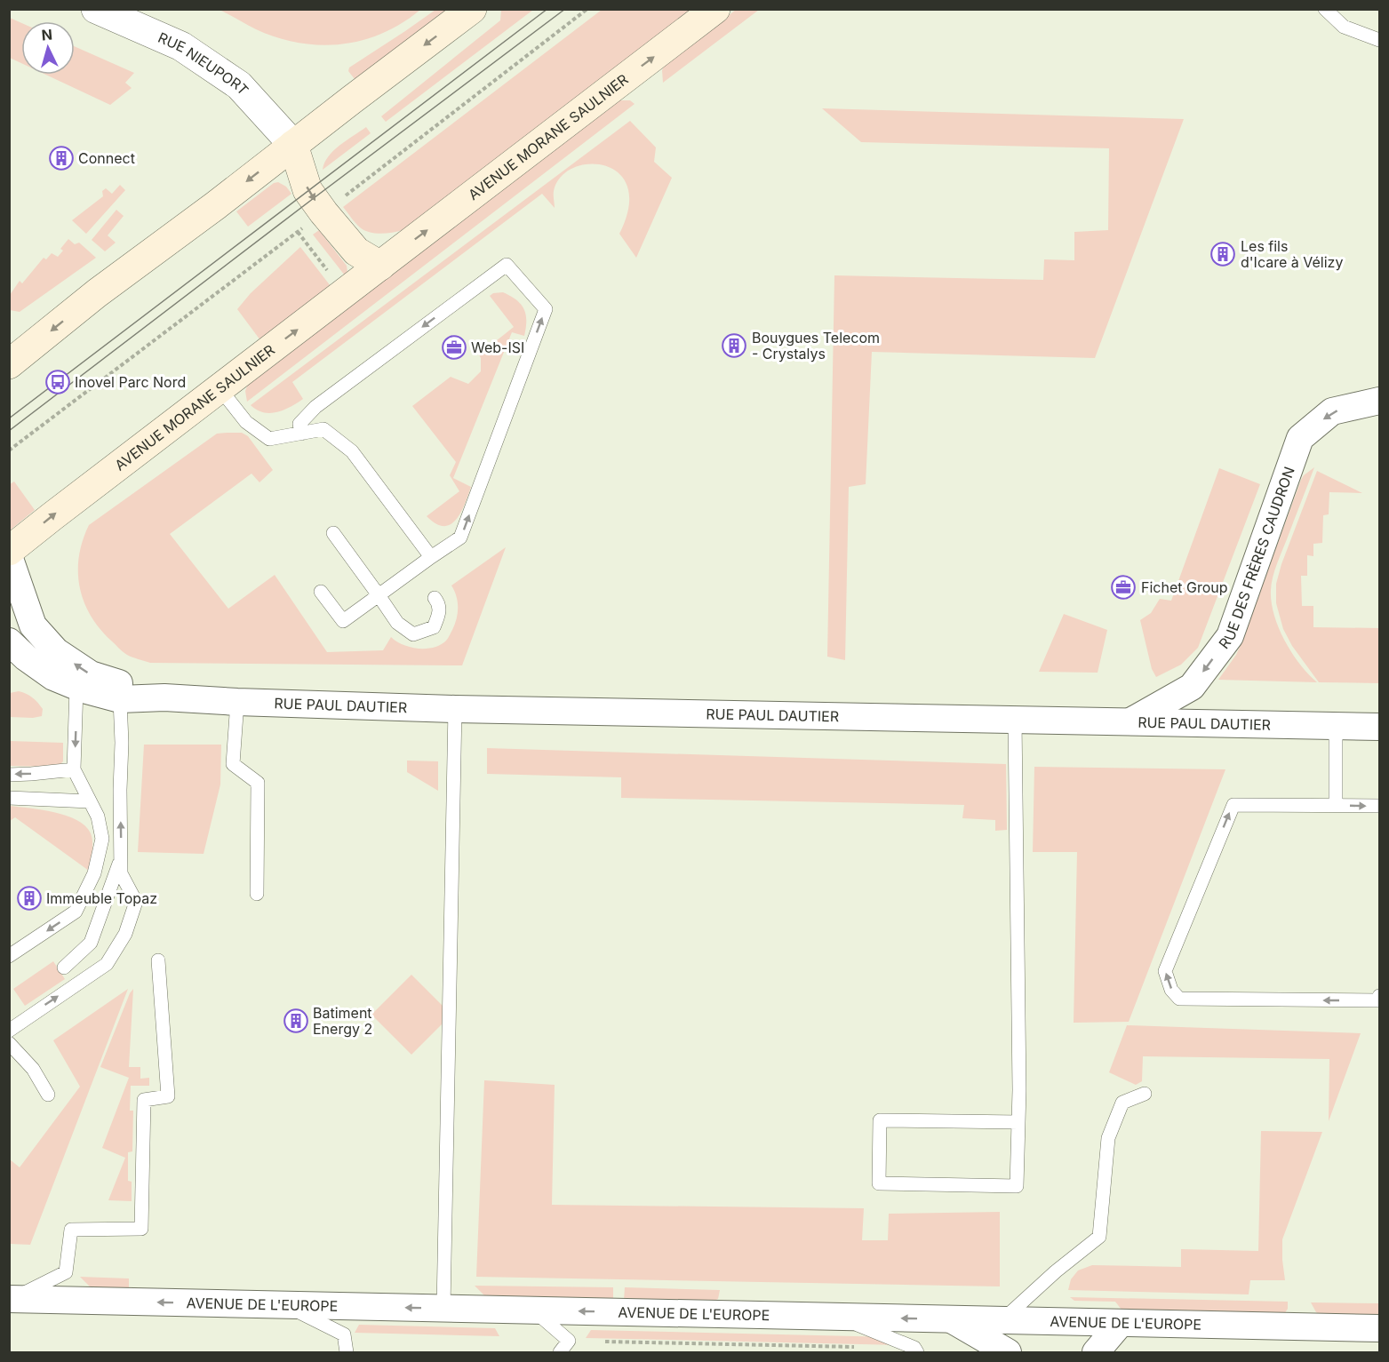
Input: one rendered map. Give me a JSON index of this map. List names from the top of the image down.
{
  "streets": {
    "main road": ["AVENUE MORANE SAULNIER"],
    "street": [
      "RUE NIEUPORT",
      "RUE DES FRÈRES CAUDRON",
      "RUE PAUL DAUTIER",
      "AVENUE DE L'EUROPE"
    ]
  },
  "crossings": [
    ["RUE DES FRÈRES CAUDRON", "RUE PAUL DAUTIER"]
  ],
  "one_way": ["RUE DES FRÈRES CAUDRON", "AVENUE DE L'EUROPE"],
  "places": {
    "building": [
      "Connect",
      "Les fils d'Icare à Vélizy",
      "Bouygues Telecom - Crystalys",
      "Immeuble Topaz",
      "Batiment Energy 2"
    ],
    "office": ["Web-ISI", "Fichet Group"],
    "bus stop": ["Inovel Parc Nord"]
  },
  "north": "top"
}
